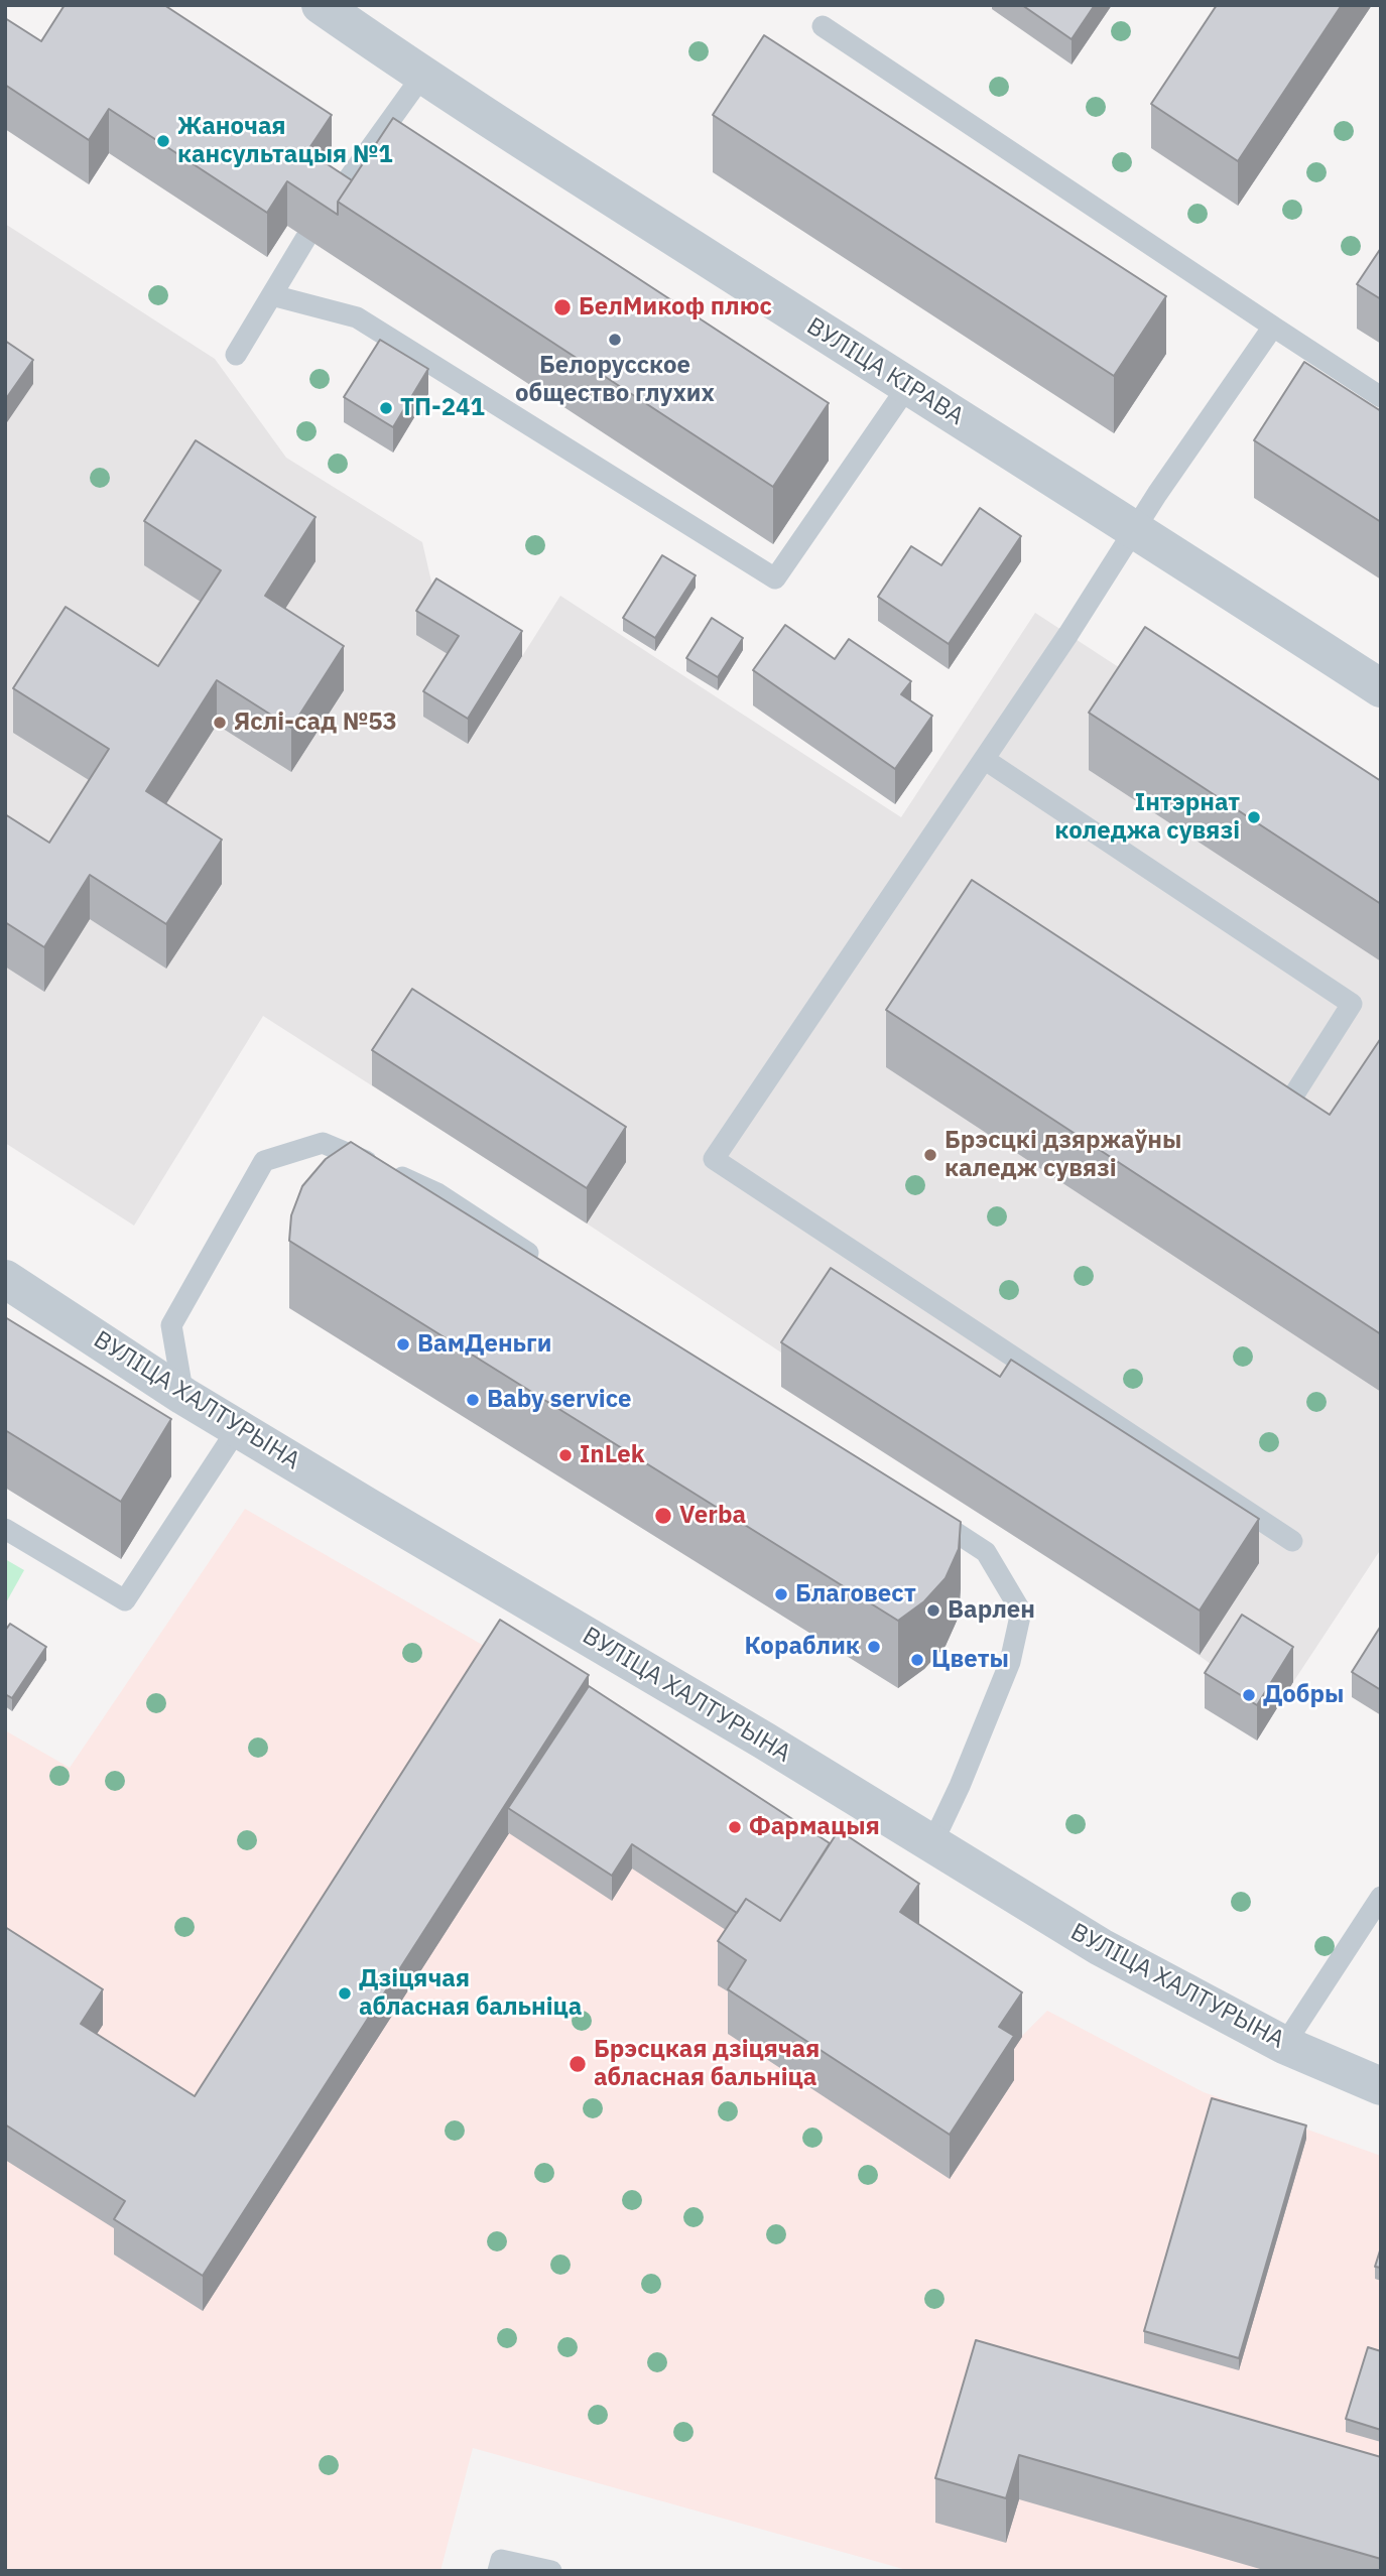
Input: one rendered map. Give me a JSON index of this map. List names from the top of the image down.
{
  "streets": {
    "street": ["ВУЛІЦА КІРАВА", "ВУЛІЦА ХАЛТУРЫНА"]
  },
  "places": [
    "Жаночая кансультацыя №1",
    "БелМикоф плюс",
    "Белорусское общество глухих",
    "ТП-241",
    "Яслі-сад №53",
    "Інтэрнат коледжа сувязі",
    "Брэсцкі дзяржаўны каледж сувязі",
    "ВамДеньги",
    "Baby service",
    "InLek",
    "Verba",
    "Благовест",
    "Варлен",
    "Кораблик",
    "Цветы",
    "Добры",
    "Фармацыя",
    "Дзіцячая абласная бальніца",
    "Брэсцкая дзіцячая абласная бальніца"
  ]
}
